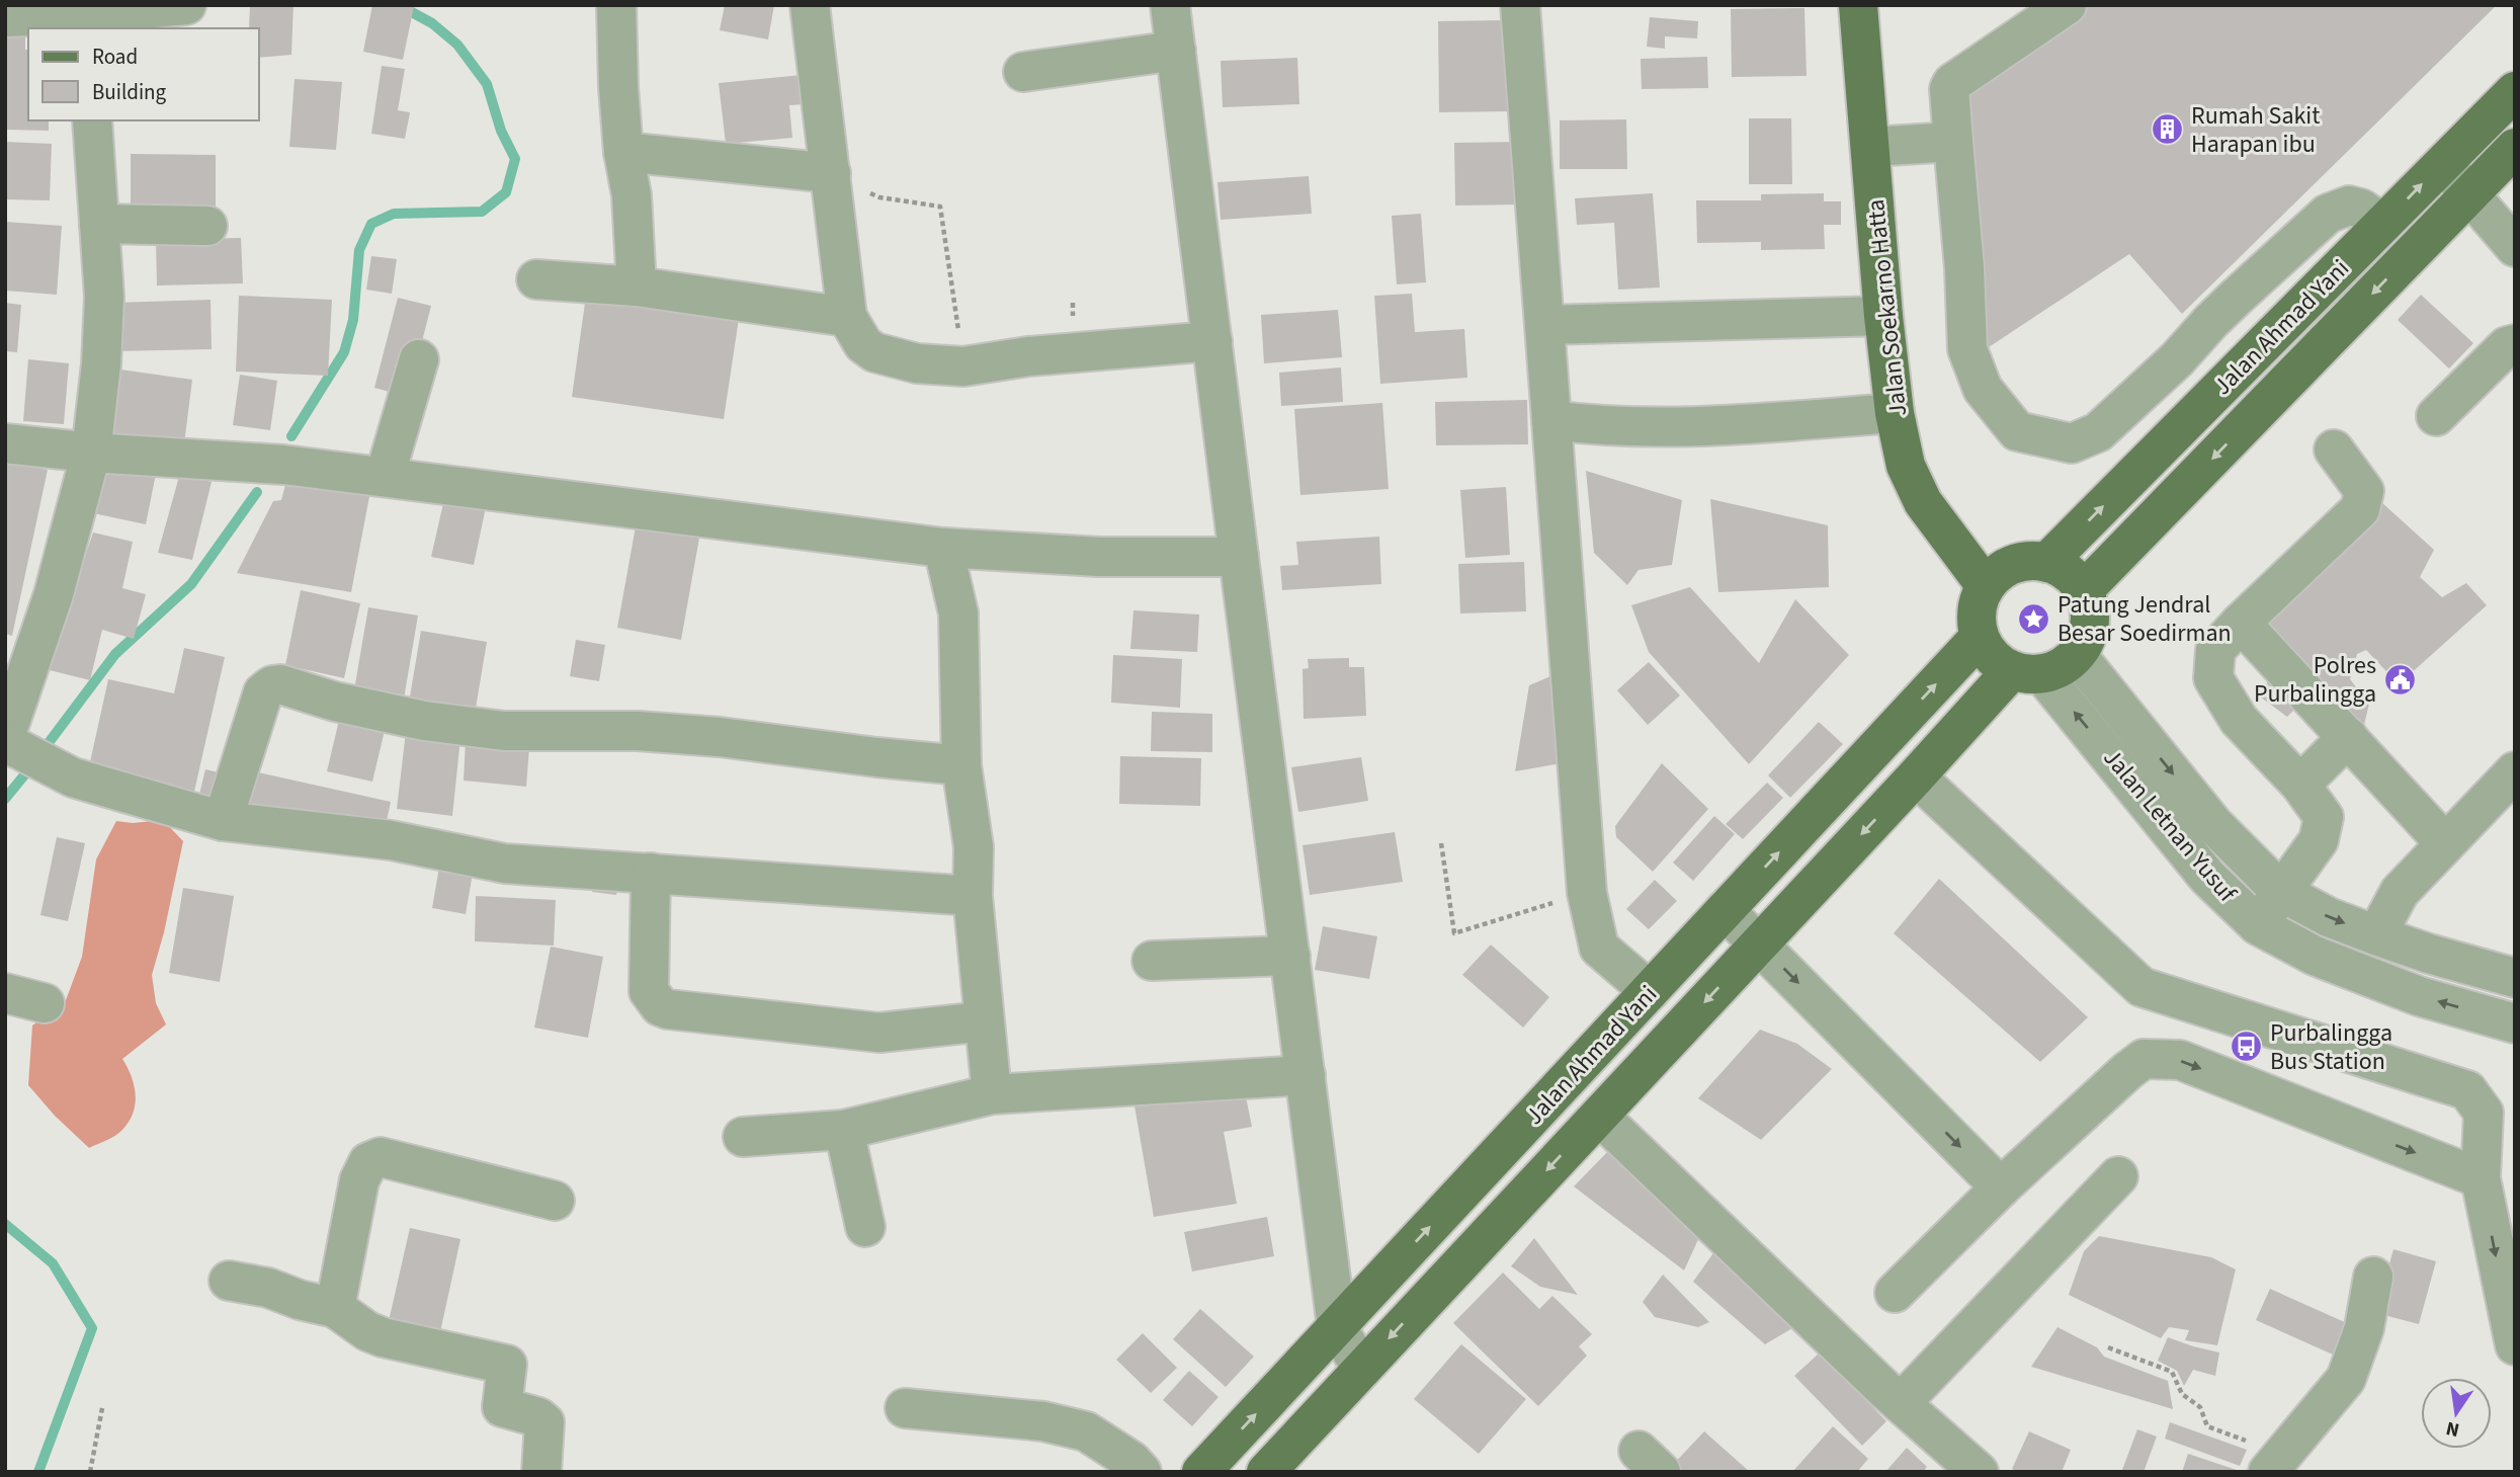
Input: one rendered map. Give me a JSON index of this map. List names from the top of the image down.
{
  "streets": {
    "main road": ["Jalan Soekarno Hatta", "Jalan Ahmad Yani"],
    "street": ["Jalan Letnan Yusuf"]
  },
  "crossings": [
    ["Jalan Soekarno Hatta", "Jalan Ahmad Yani"],
    ["Jalan Soekarno Hatta", "Jalan Letnan Yusuf"],
    ["Jalan Ahmad Yani", "Jalan Letnan Yusuf"]
  ],
  "places": {
    "building": ["Rumah Sakit Harapan ibu"],
    "place": ["Patung Jendral Besar Soedirman"],
    "public building": ["Polres Purbalingga"],
    "bus stop": ["Purbalingga Bus Station"]
  },
  "legend": ["Road", "Building"],
  "north": "bottom"
}
